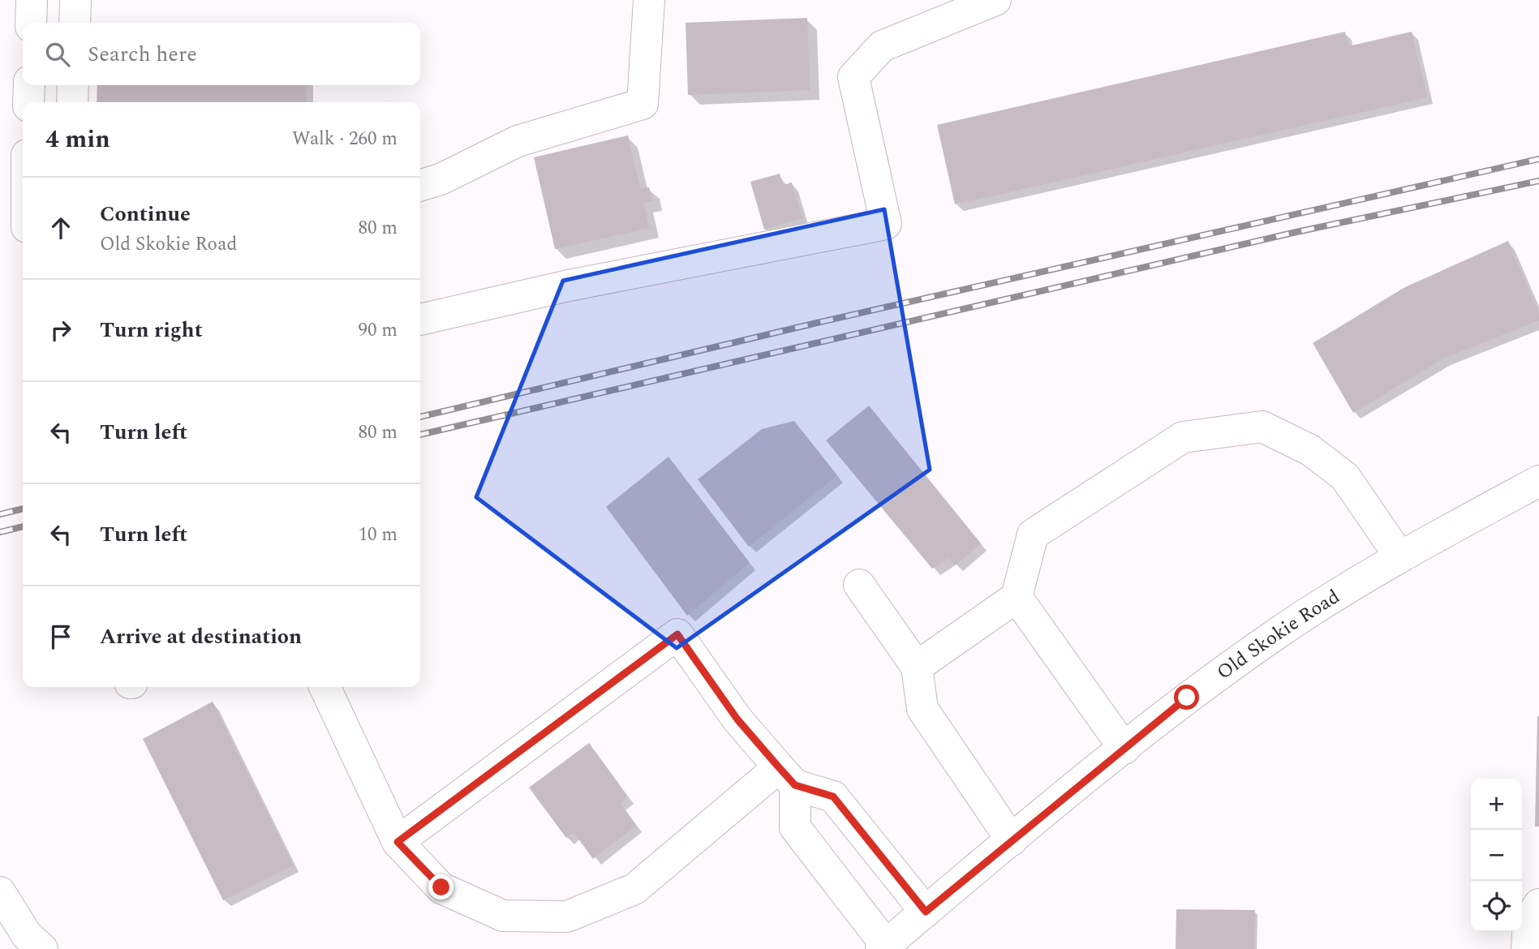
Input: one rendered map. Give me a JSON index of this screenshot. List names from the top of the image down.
{
  "streets": {
    "street": ["Old Skokie Road"]
  },
  "page": {
    "search": "Search here",
    "heading": ["4 min", "Walk · 260 m"],
    "list": [
      ["Continue", "Old Skokie Road", "80 m"],
      ["Turn right", "90 m"],
      ["Turn left", "80 m"],
      ["Turn left", "10 m"],
      "Arrive at destination"
    ],
    "map_buttons": ["+", "−"]
  }
}
